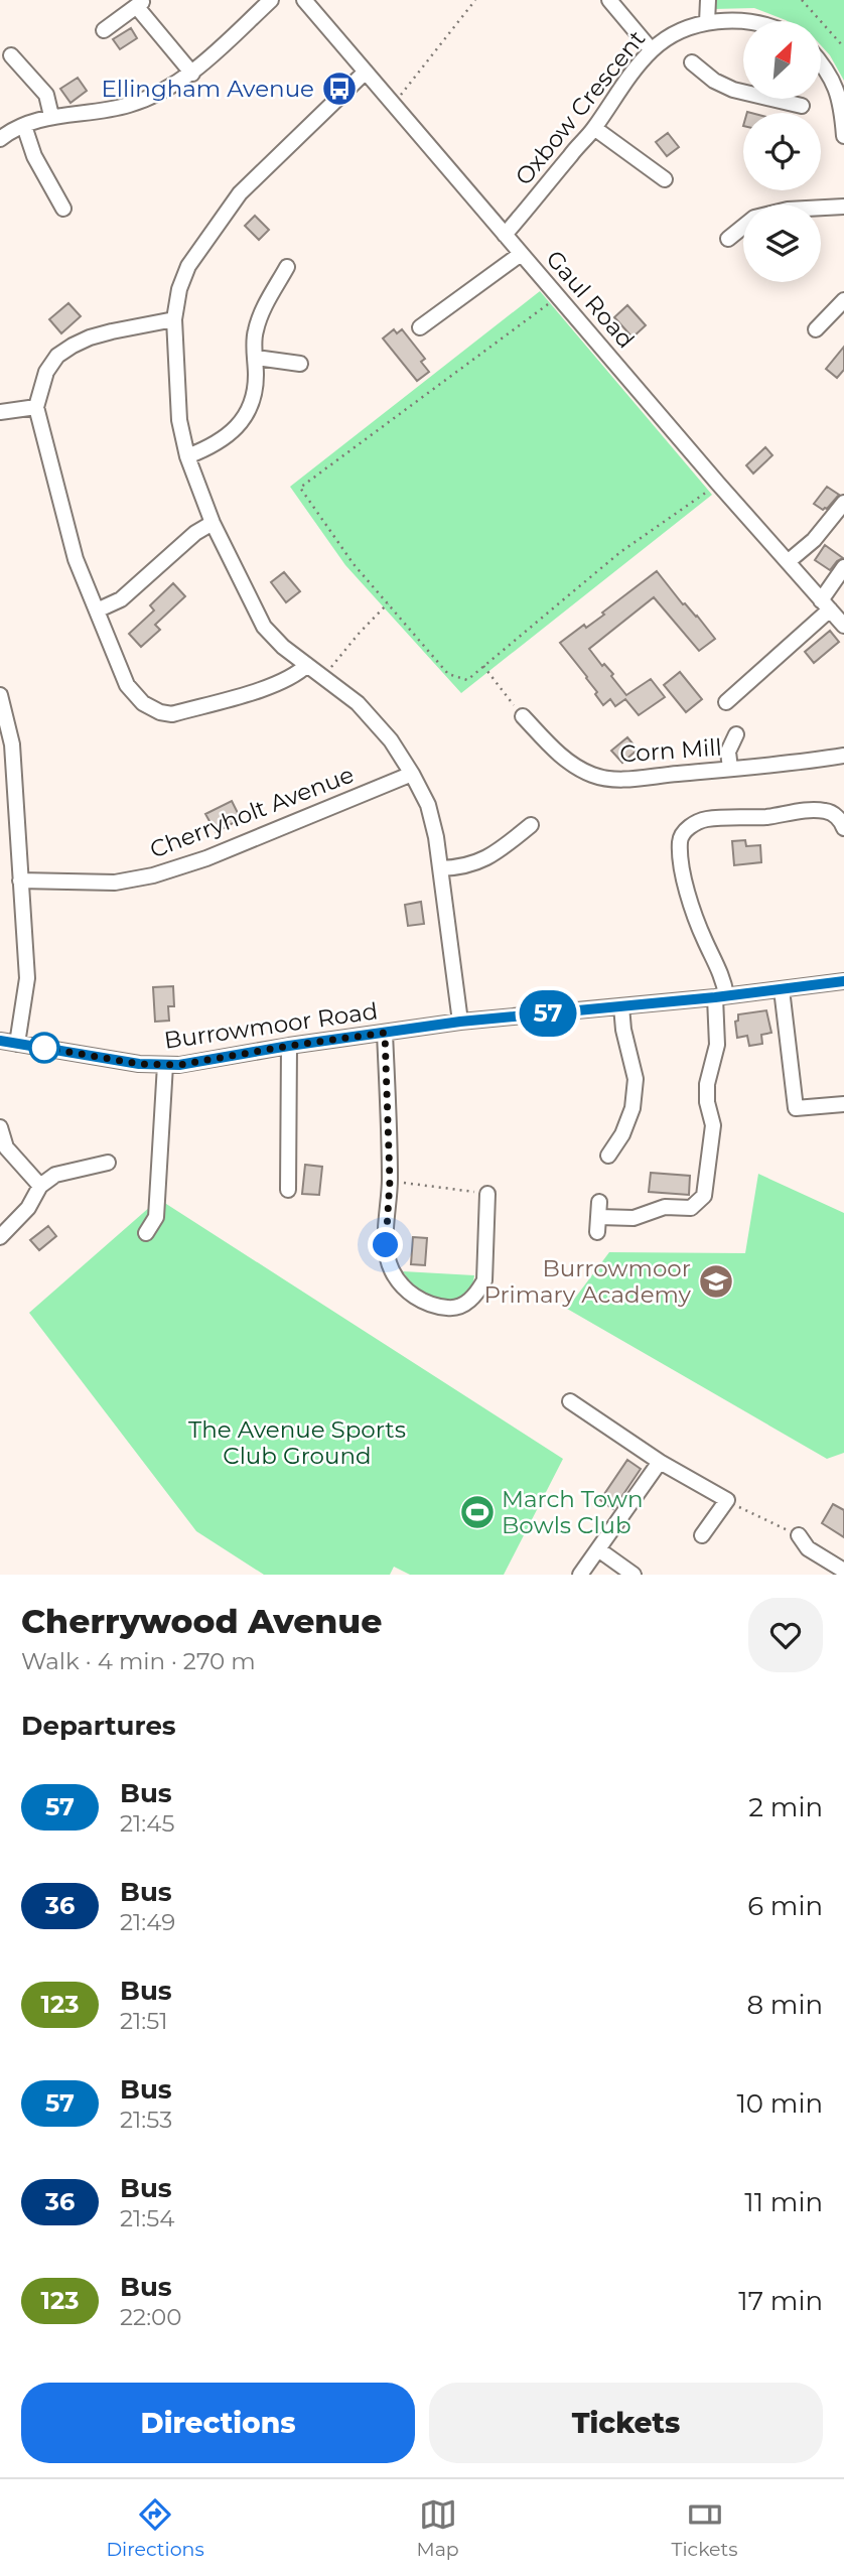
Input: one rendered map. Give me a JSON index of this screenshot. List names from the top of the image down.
{
  "streets": {
    "street": [
      "Oxbow Crescent",
      "Gaul Road",
      "Corn Mill",
      "Cherryholt Avenue",
      "Burrowmoor Road"
    ]
  },
  "crossings": [
    ["Oxbow Crescent", "Gaul Road"]
  ],
  "parks": ["The Avenue Sports Club Ground"],
  "places": {
    "bus stop": ["Ellingham Avenue"],
    "school or university": ["Burrowmoor Primary Academy"],
    "sports": ["March Town Bowls Club"]
  },
  "lines": ["bus line 57"],
  "north": "top right",
  "page": {
    "on_map": "57",
    "heading": [
      ["Cherrywood Avenue", "Walk · 4 min · 270 m"],
      "Departures"
    ],
    "list": [
      {
        "mark": "57",
        "name": "Bus",
        "note": "21:45",
        "value": "2 min"
      },
      {
        "mark": "36",
        "name": "Bus",
        "note": "21:49",
        "value": "6 min"
      },
      {
        "mark": "123",
        "name": "Bus",
        "note": "21:51",
        "value": "8 min"
      },
      {
        "mark": "57",
        "name": "Bus",
        "note": "21:53",
        "value": "10 min"
      },
      {
        "mark": "36",
        "name": "Bus",
        "note": "21:54",
        "value": "11 min"
      },
      {
        "mark": "123",
        "name": "Bus",
        "note": "22:00",
        "value": "17 min"
      }
    ],
    "buttons": ["Directions", "Tickets"],
    "tabs": ["Directions", "Map", "Tickets"]
  }
}
